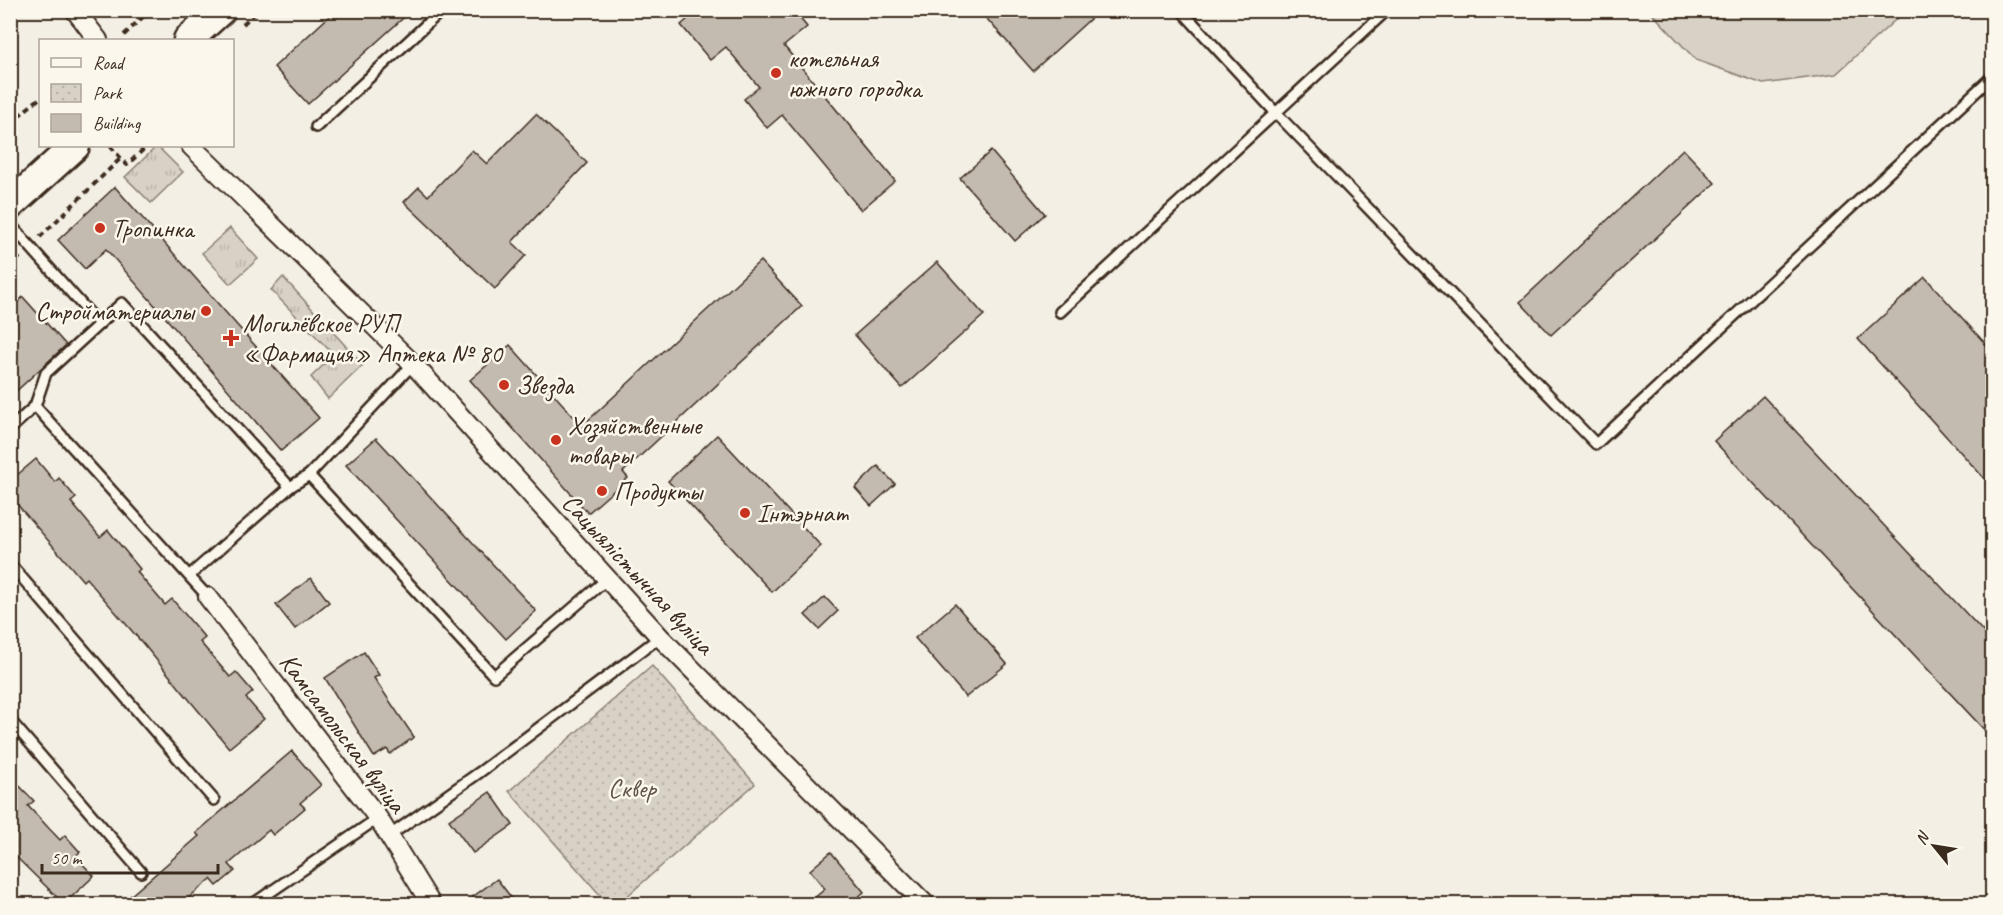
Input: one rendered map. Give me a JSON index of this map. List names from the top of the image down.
{
  "streets": {
    "street": ["Сацыялістычная вуліца", "Камсамольская вуліца"]
  },
  "parks": ["Сквер"],
  "places": {
    "other": [
      "котельная южного городка",
      "Тропинка",
      "Стройматериалы",
      "Звезда",
      "Хозяйственные товары",
      "Продукты",
      "Інтэрнат"
    ],
    "health": ["Могилёвское РУП «Фармация» Аптека № 80"]
  },
  "legend": ["Road", "Park", "Building"],
  "scale_bar": "50 m",
  "north": "top left"
}
